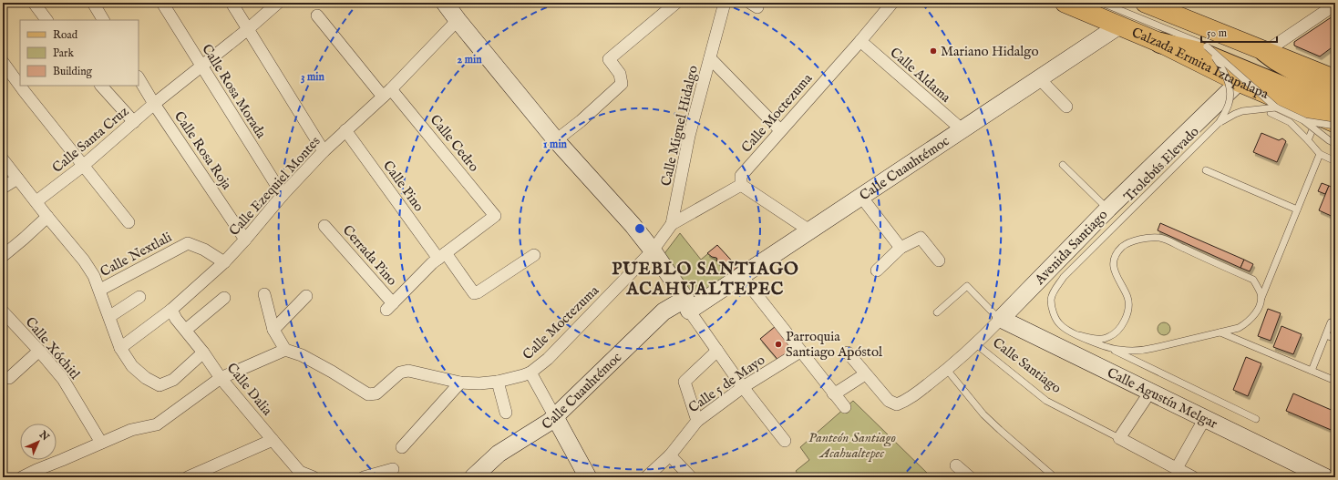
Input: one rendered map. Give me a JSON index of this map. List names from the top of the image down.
{
  "streets": {
    "main road": ["Calzada Ermita Iztapalapa"],
    "street": [
      "Calle Aldama",
      "Calle Rosa Morada",
      "Calle Moctezuma",
      "Calle Miguel Hidalgo",
      "Calle Santa Cruz",
      "Calle Cedro",
      "Calle Rosa Roja",
      "Calle Cuauhtémoc",
      "Calle Ezequiel Montes",
      "Calle Pino",
      "Avenida Santiago",
      "Calle Nextlali",
      "Cerrada Pino",
      "Calle Xóchitl",
      "Calle Santiago",
      "Calle 5 de Mayo",
      "Calle Dalia",
      "Calle Agustín Melgar"
    ],
    "lane": ["Trolebús Elevado"]
  },
  "crossings": [
    ["Calzada Ermita Iztapalapa", "Trolebús Elevado"],
    ["Calzada Ermita Iztapalapa", "Calle Cuauhtémoc"],
    ["Calzada Ermita Iztapalapa", "Avenida Santiago"],
    ["Calle Aldama", "Calle Moctezuma"],
    ["Calle Aldama", "Calle Cuauhtémoc"],
    ["Calle Rosa Morada", "Calle Santa Cruz"],
    ["Calle Rosa Morada", "Calle Ezequiel Montes"],
    ["Calle Moctezuma", "Calle Miguel Hidalgo"],
    ["Calle Santa Cruz", "Calle Rosa Roja"],
    ["Calle Cedro", "Calle Ezequiel Montes"],
    ["Calle Cedro", "Calle Pino"],
    ["Calle Cedro", "Cerrada Pino"],
    ["Calle Rosa Roja", "Calle Ezequiel Montes"],
    ["Calle Ezequiel Montes", "Calle Pino"],
    ["Calle Ezequiel Montes", "Calle Nextlali"],
    ["Calle Ezequiel Montes", "Calle Dalia"],
    ["Calle Pino", "Cerrada Pino"],
    ["Avenida Santiago", "Calle Santiago"],
    ["Avenida Santiago", "Calle Agustín Melgar"]
  ],
  "districts": ["PUEBLO SANTIAGO ACAHUALTEPEC"],
  "parks": ["Panteón Santiago Acahualtepec"],
  "places": ["Mariano Hidalgo", "Parroquia Santiago Apóstol"],
  "legend": ["Road", "Park", "Building"],
  "scale_bar": "50 m",
  "north": "top right",
  "rings": ["2 min", "3 min", "1 min"]
}
